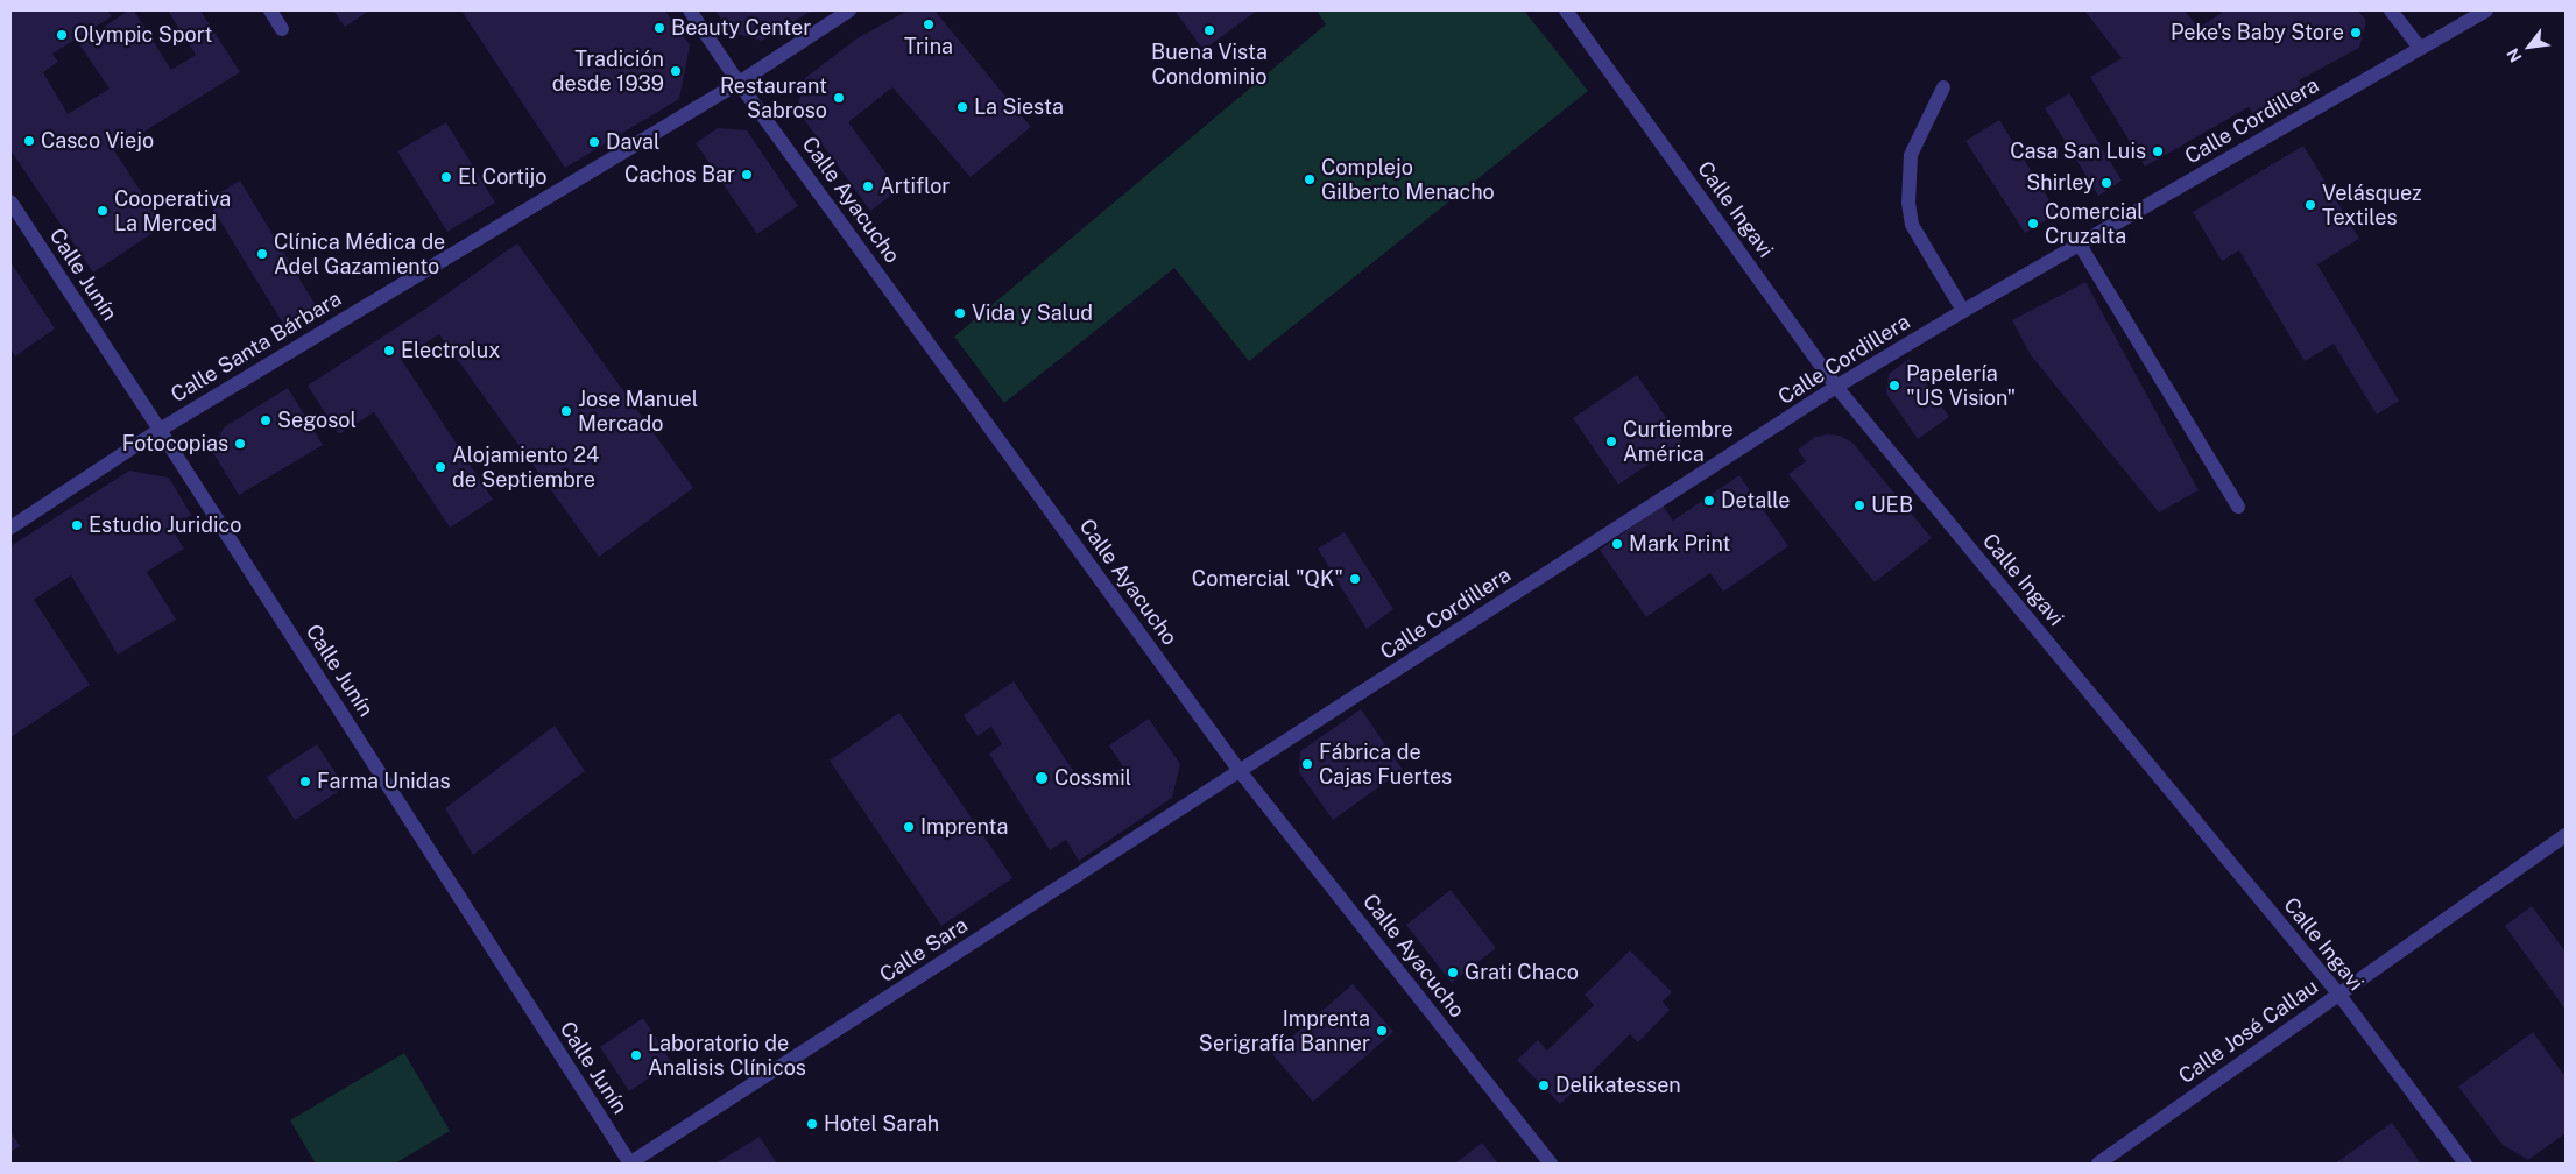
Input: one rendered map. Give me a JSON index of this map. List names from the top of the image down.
{
  "streets": {
    "street": [
      "Calle Cordillera",
      "Calle Ayacucho",
      "Calle Ingavi",
      "Calle Junín",
      "Calle Santa Bárbara",
      "Calle Sara",
      "Calle José Callau"
    ]
  },
  "crossings": [
    ["Calle Cordillera", "Calle Ayacucho"],
    ["Calle Cordillera", "Calle Ingavi"],
    ["Calle Cordillera", "Calle Sara"],
    ["Calle Ayacucho", "Calle Santa Bárbara"],
    ["Calle Ayacucho", "Calle Sara"],
    ["Calle Ingavi", "Calle José Callau"],
    ["Calle Junín", "Calle Santa Bárbara"],
    ["Calle Junín", "Calle Sara"]
  ],
  "places": [
    "Trina",
    "Beauty Center",
    "Buena Vista Condominio",
    "Peke's Baby Store",
    "Olympic Sport",
    "Tradición desde 1939",
    "Restaurant Sabroso",
    "La Siesta",
    "Casco Viejo",
    "Daval",
    "Casa San Luis",
    "Cachos Bar",
    "El Cortijo",
    "Complejo Gilberto Menacho",
    "Shirley",
    "Artiflor",
    "Velásquez Textiles",
    "Cooperativa La Merced",
    "Comercial Cruzalta",
    "Clínica Médica de Adel Gazamiento",
    "Vida y Salud",
    "Electrolux",
    "Papelería \"US Vision\"",
    "Jose Manuel Mercado",
    "Segosol",
    "Curtiembre América",
    "Fotocopias",
    "Alojamiento 24 de Septiembre",
    "Detalle",
    "UEB",
    "Estudio Juridico",
    "Mark Print",
    "Comercial \"QK\"",
    "Fábrica de Cajas Fuertes",
    "Cossmil",
    "Farma Unidas",
    "Imprenta",
    "Grati Chaco",
    "Imprenta Serigrafía Banner",
    "Laboratorio de Analisis Clínicos",
    "Delikatessen",
    "Hotel Sarah"
  ],
  "north": "bottom left"
}
